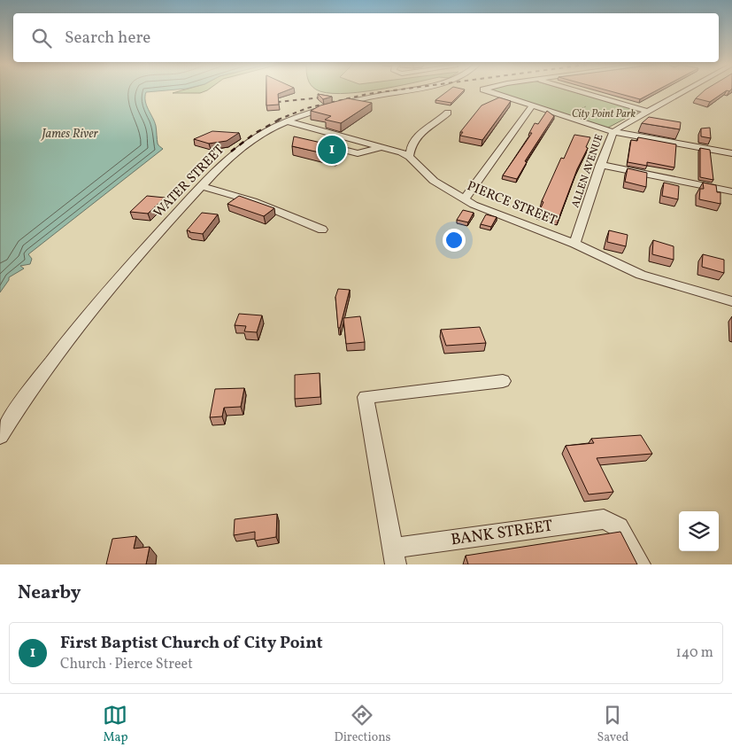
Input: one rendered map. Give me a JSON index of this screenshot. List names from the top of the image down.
{
  "streets": {
    "street": [
      "ALLEN AVENUE",
      "WATER STREET",
      "PIERCE STREET",
      "BANK STREET"
    ]
  },
  "crossings": [
    ["ALLEN AVENUE", "PIERCE STREET"],
    ["WATER STREET", "PIERCE STREET"]
  ],
  "water": ["James River"],
  "parks": ["City Point Park"],
  "page": {
    "search": "Search here",
    "pins": "1",
    "heading": "Nearby",
    "list": [
      {
        "mark": "1",
        "name": "First Baptist Church of City Point",
        "note": "Church · Pierce Street",
        "value": "140 m"
      }
    ],
    "nav": ["Map", "Directions", "Saved"]
  }
}
